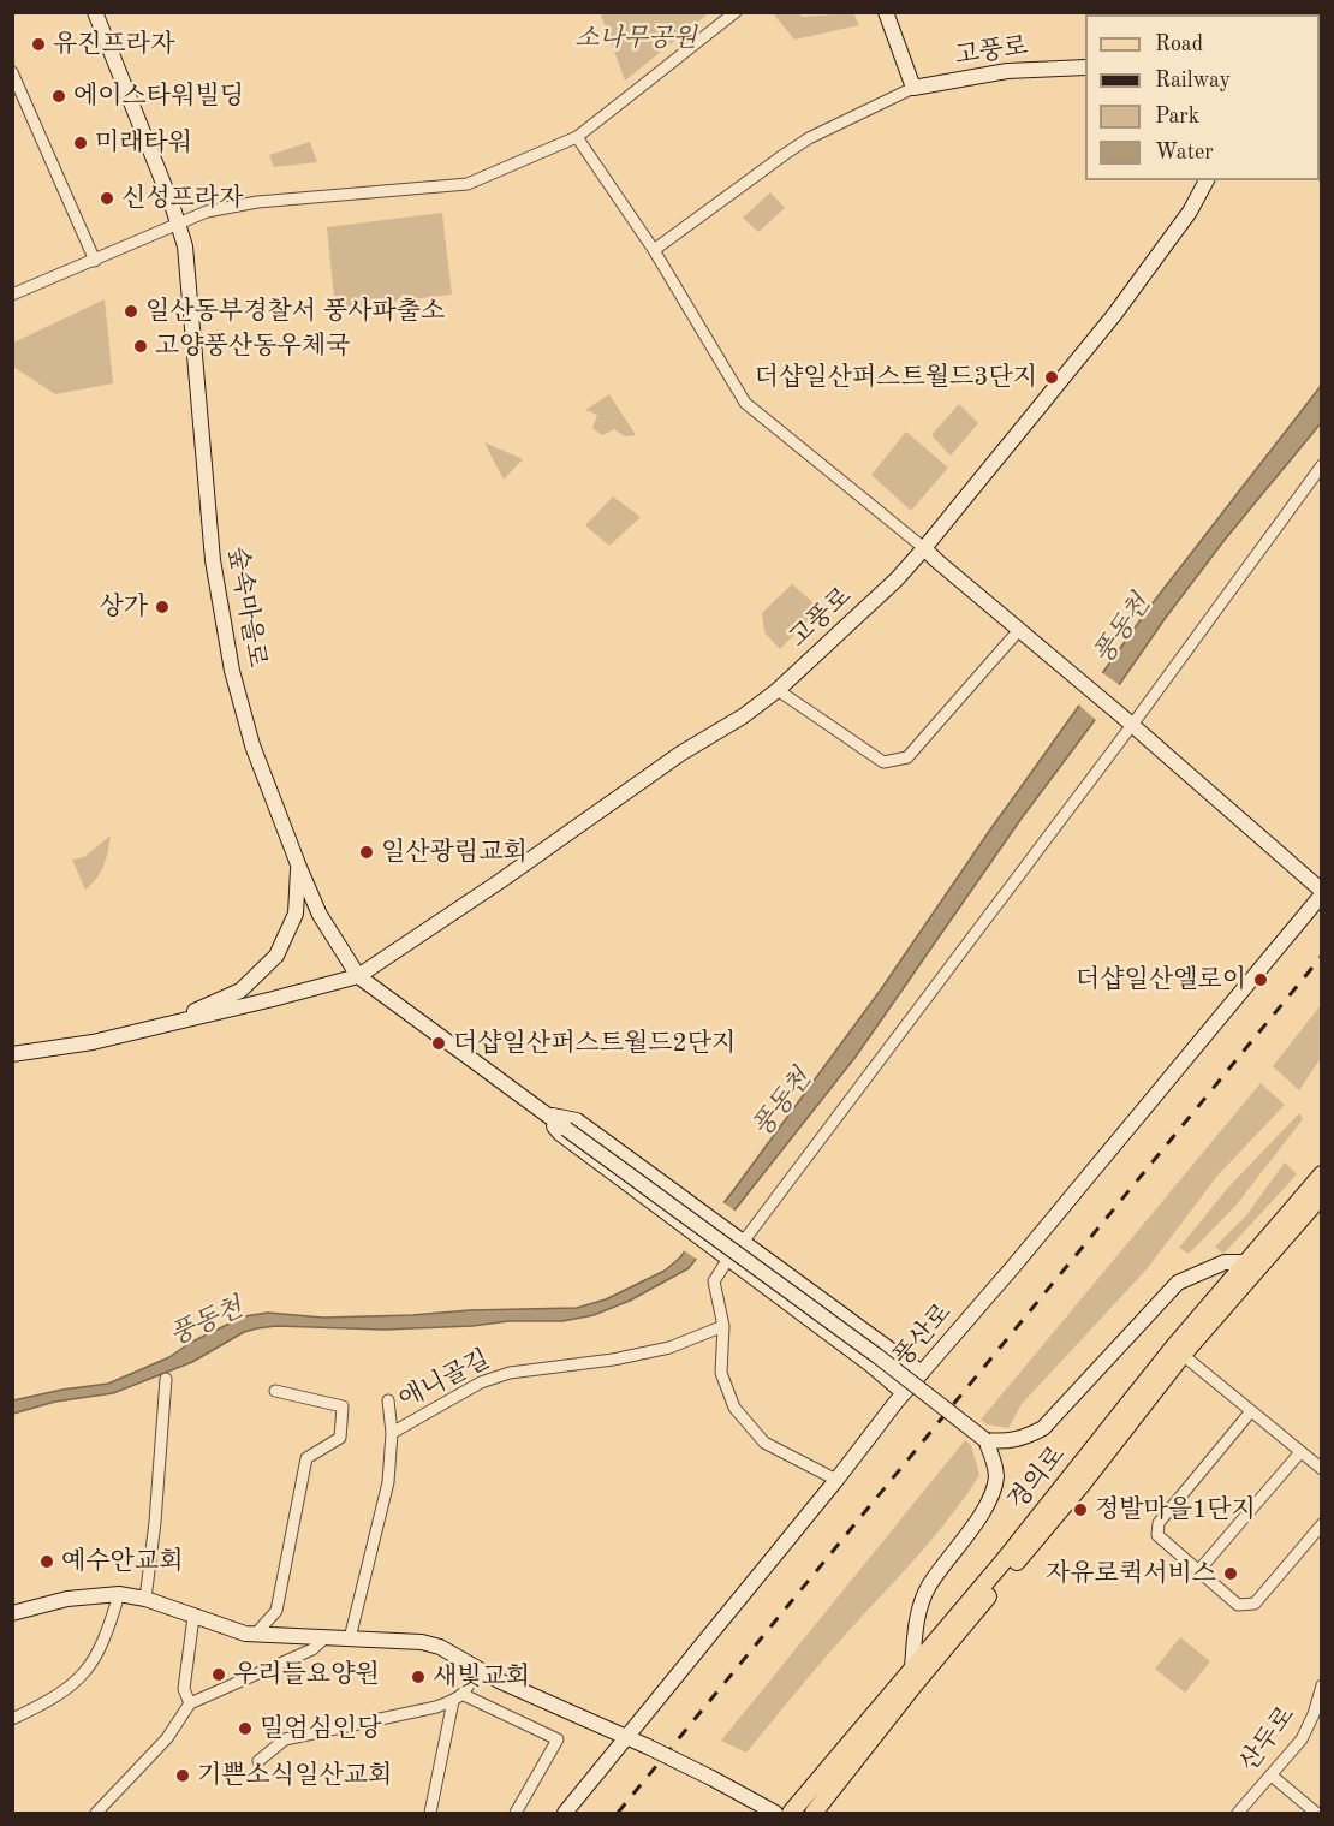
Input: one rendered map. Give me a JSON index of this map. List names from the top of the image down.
{
  "streets": {
    "main road": [
      "고풍로",
      "숲속마을로",
      "풍산로",
      "경의로"
    ],
    "street": ["애니골길", "산두로"]
  },
  "crossings": [
    ["고풍로", "숲속마을로"]
  ],
  "water": ["풍동천"],
  "parks": ["소나무공원"],
  "places": [
    "유진프라자",
    "에이스타워빌딩",
    "미래타워",
    "신성프라자",
    "일산동부경찰서 풍사파출소",
    "고양풍산동우체국",
    "더샵일산퍼스트월드3단지",
    "상가",
    "일산광림교회",
    "더샵일산엘로이",
    "더샵일산퍼스트월드2단지",
    "정발마을1단지",
    "예수안교회",
    "자유로퀵서비스",
    "우리들요양원",
    "새빛교회",
    "밀엄심인당",
    "기쁜소식일산교회"
  ],
  "legend": [
    "Road",
    "Railway",
    "Park",
    "Water"
  ]
}
